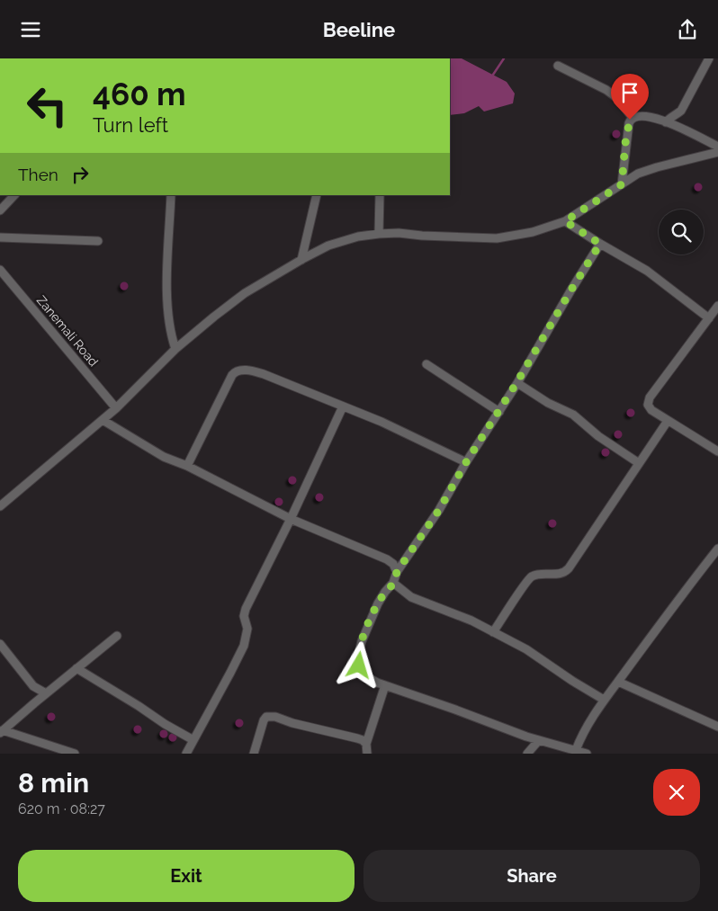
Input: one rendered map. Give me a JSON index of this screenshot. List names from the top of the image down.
{
  "streets": {
    "street": ["Zanemali Road"]
  },
  "page": {
    "header": "Beeline",
    "turn": ["460 m", "Turn left"],
    "then": "Then",
    "heading": ["8 min", "620 m · 08:27"],
    "buttons": ["Exit", "Share"]
  }
}
